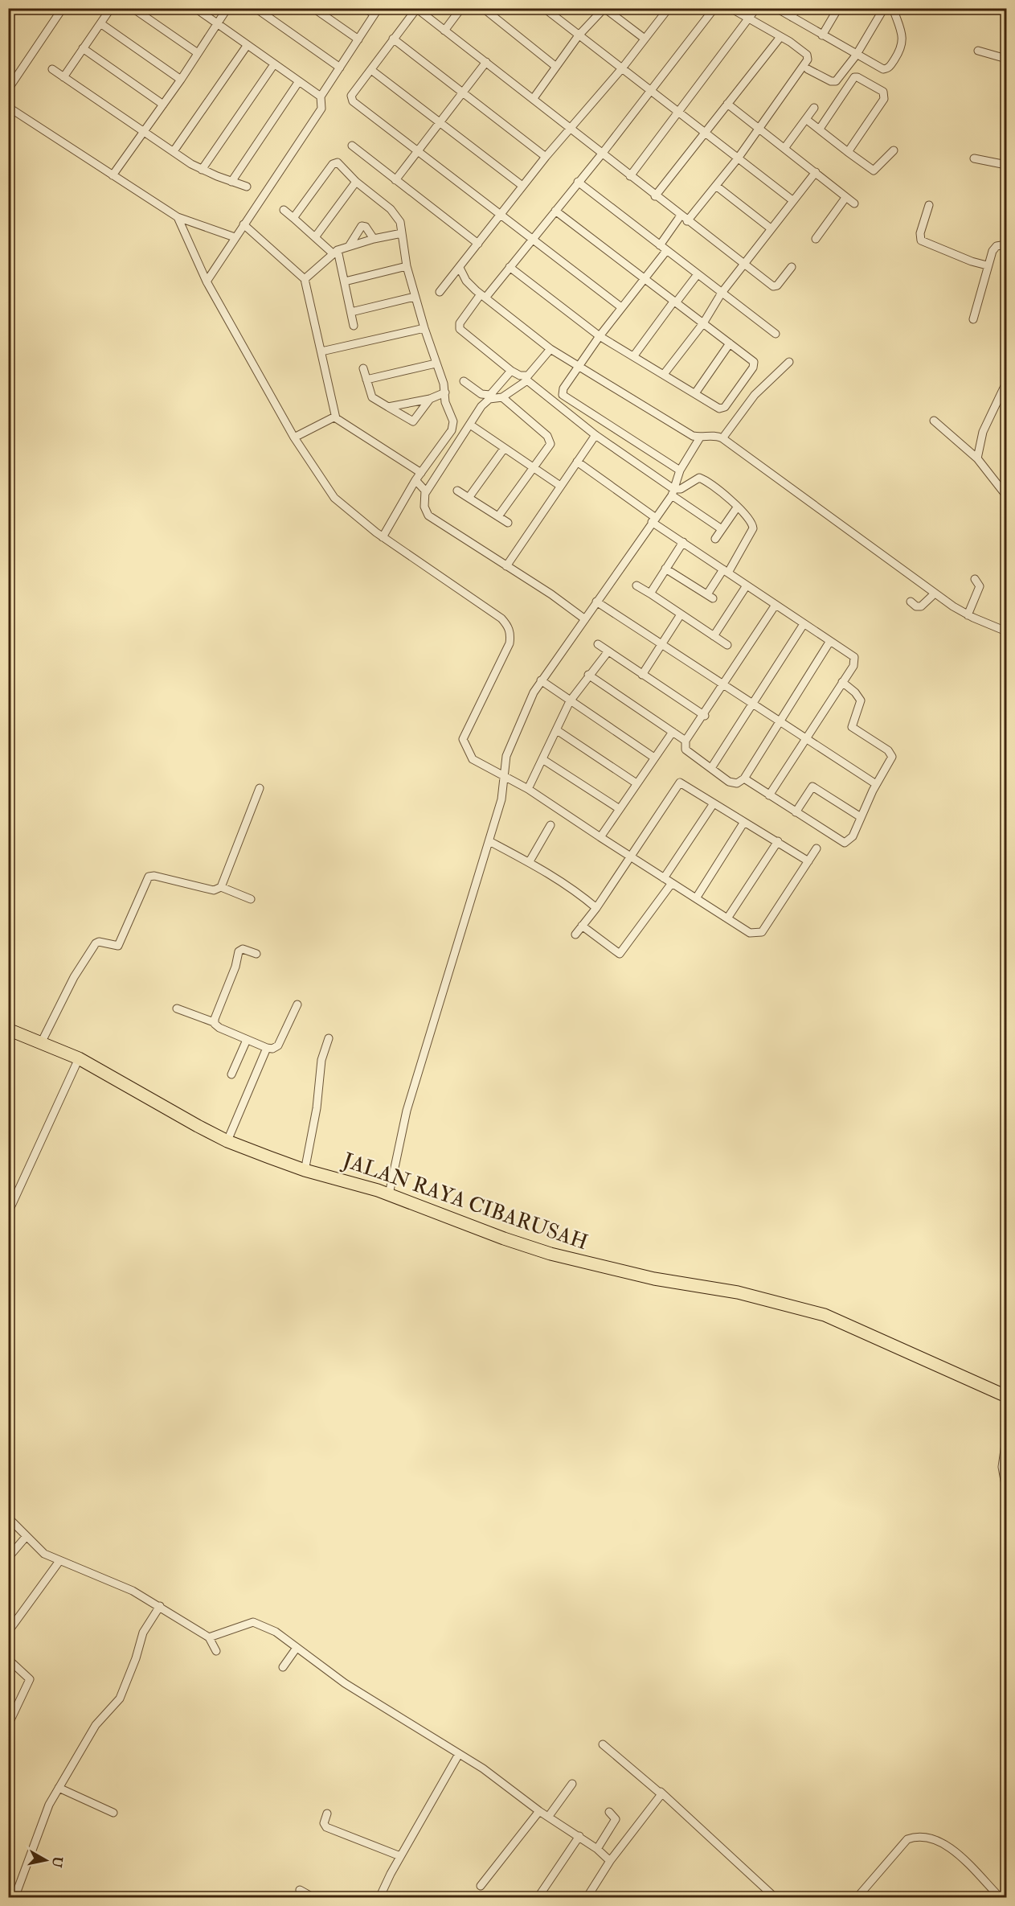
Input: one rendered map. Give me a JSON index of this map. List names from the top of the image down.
{
  "streets": {
    "main road": ["JALAN RAYA CIBARUSAH"]
  },
  "north": "right"
}
